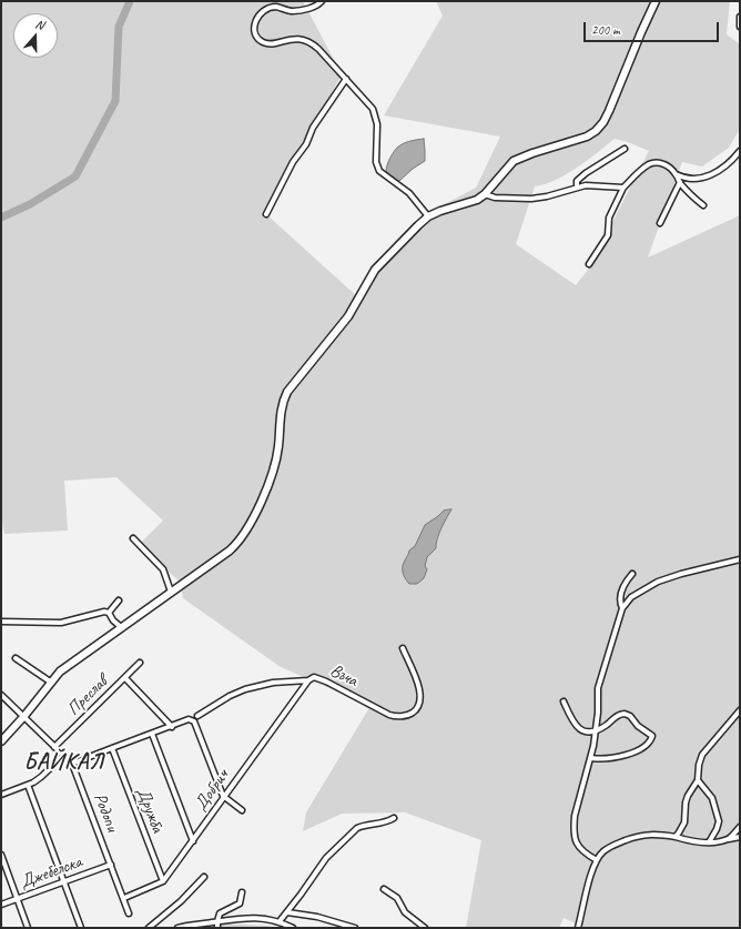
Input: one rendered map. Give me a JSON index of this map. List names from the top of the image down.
{
  "streets": {
    "street": [
      "Въча",
      "Преслав",
      "Добрич",
      "Дружба",
      "Родопи",
      "Джебелска"
    ]
  },
  "crossings": [
    ["Въча", "Добрич"],
    ["Добрич", "Дружба"],
    ["Добрич", "Родопи"],
    ["Родопи", "Джебелска"]
  ],
  "districts": ["БАЙКАЛ"],
  "scale_bar": "200 m",
  "north": "top"
}
